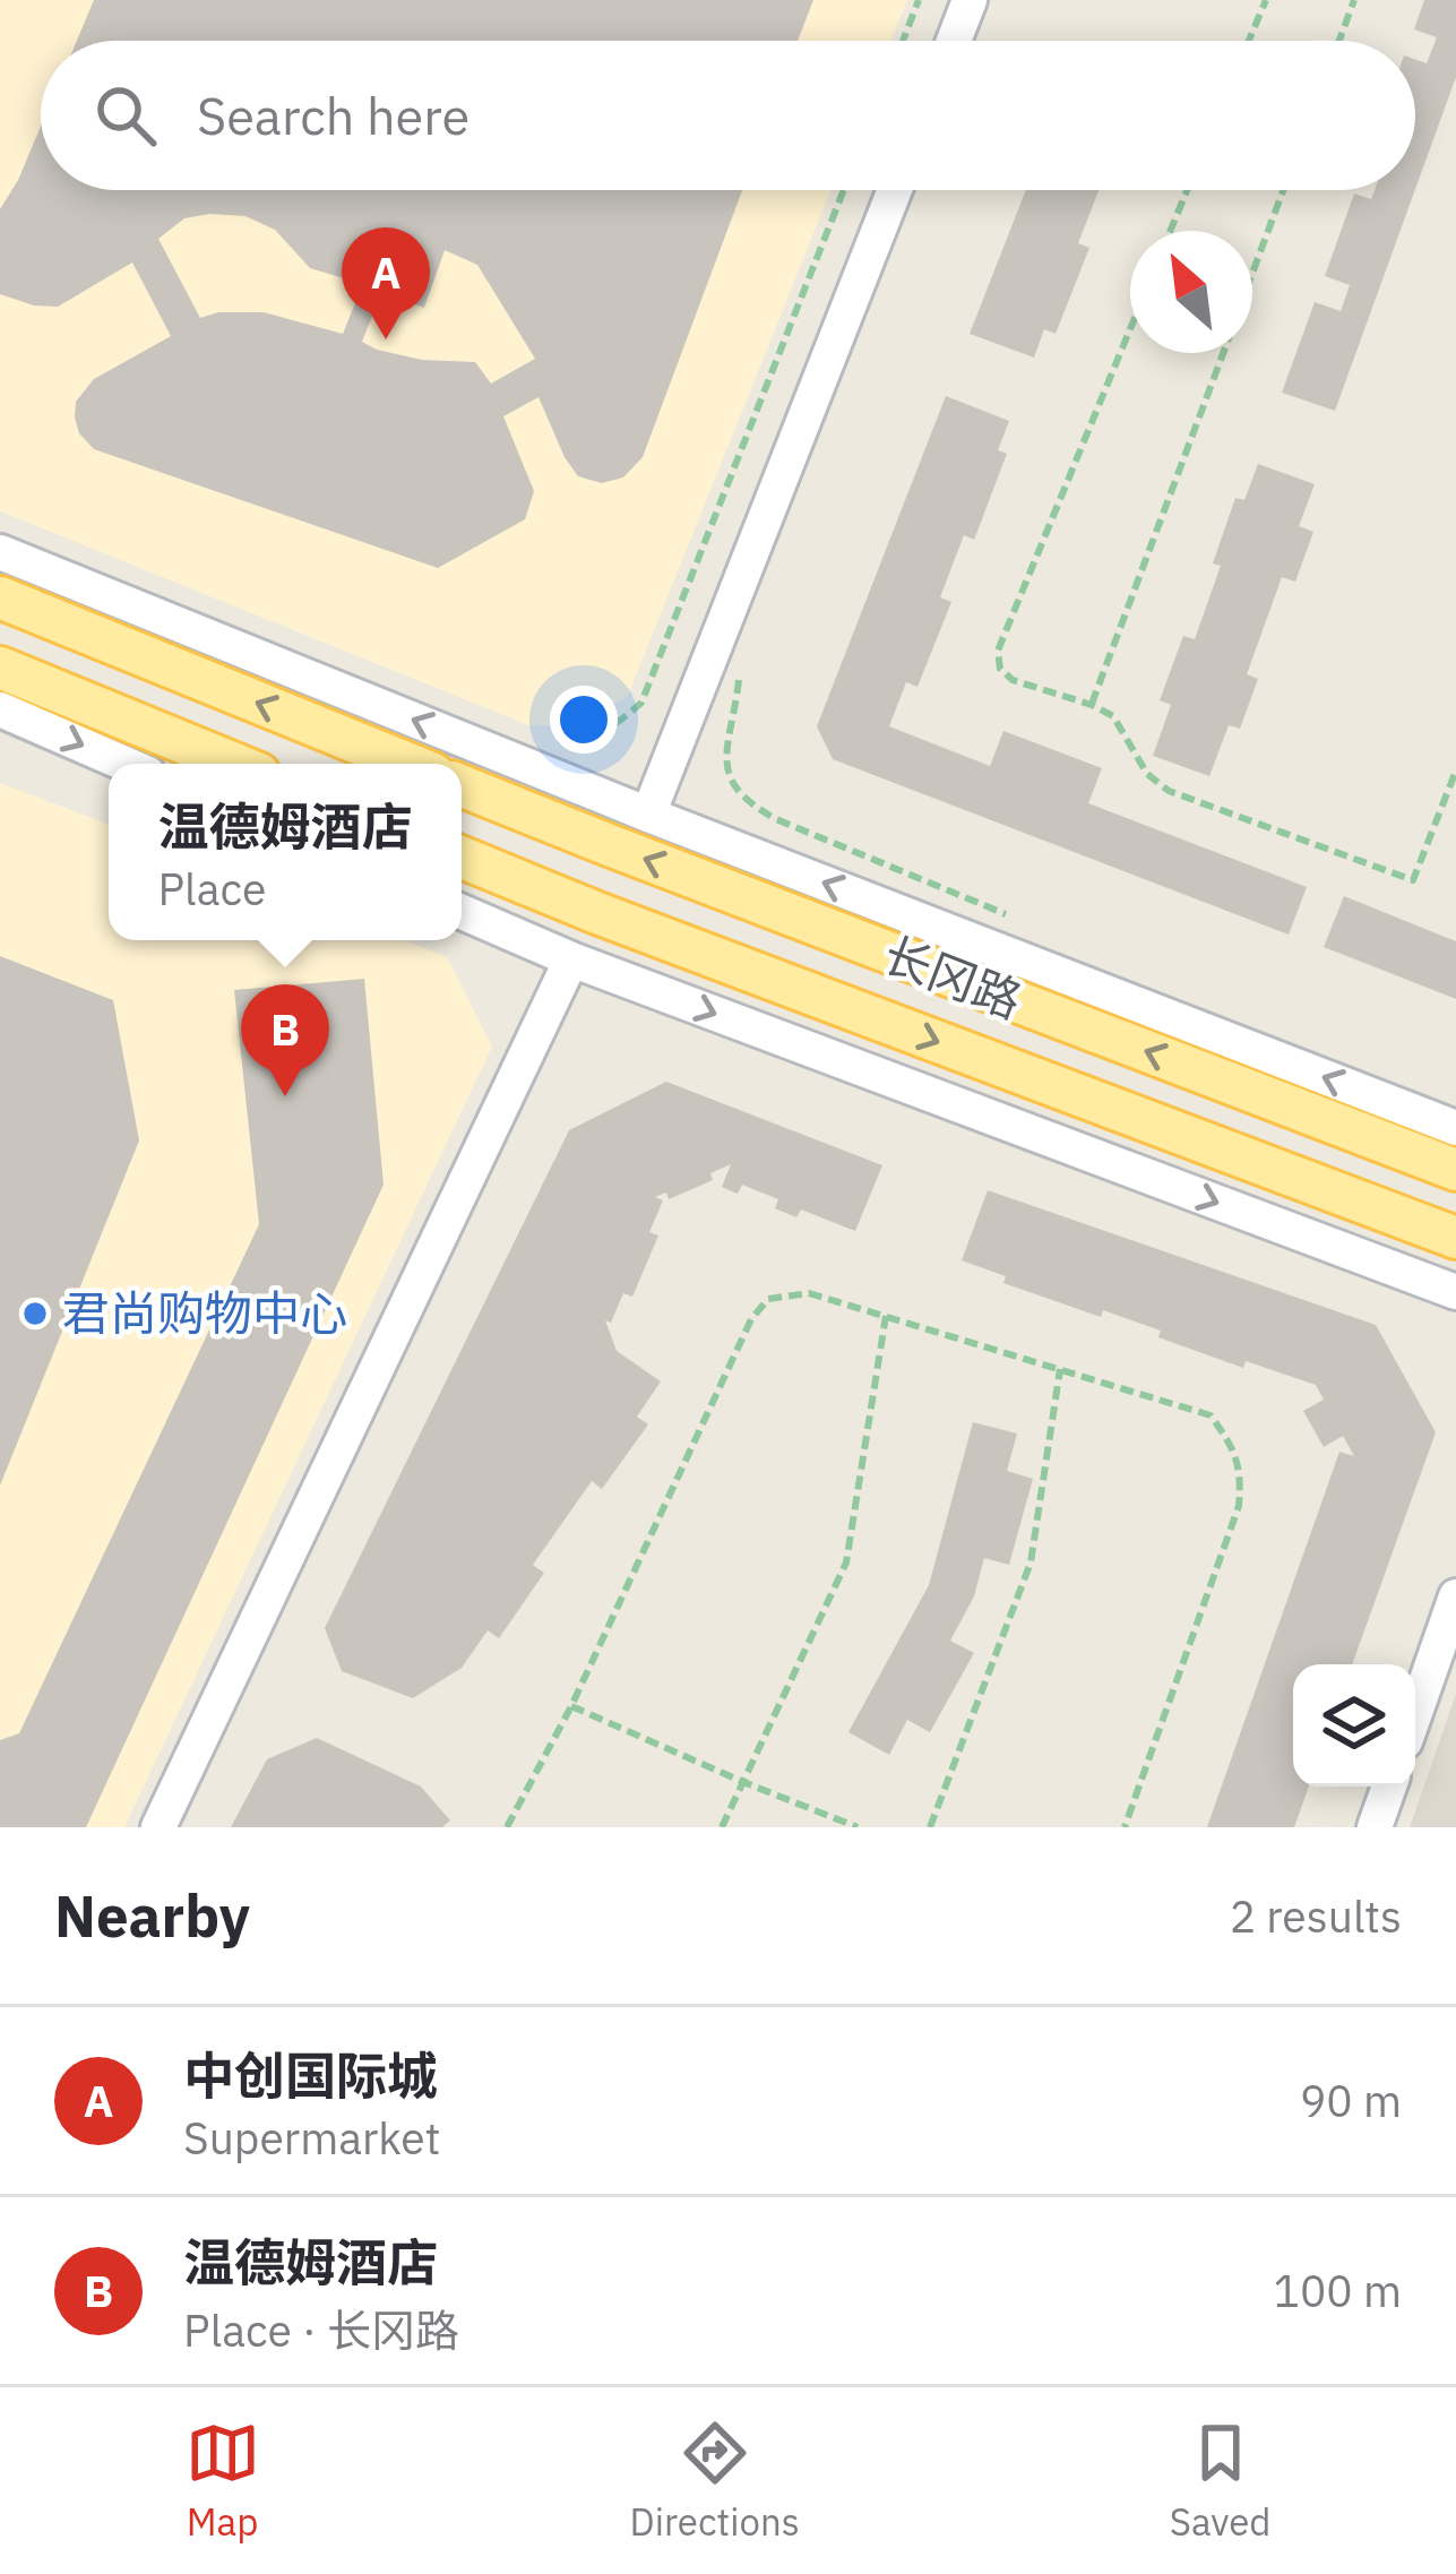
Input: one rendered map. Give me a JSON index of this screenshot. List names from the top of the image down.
{
  "streets": {
    "main road": ["长冈路"]
  },
  "places": ["君尚购物中心"],
  "north": "top left",
  "page": {
    "search": "Search here",
    "pins": ["A", "B"],
    "popup": ["温德姆酒店", "Place"],
    "heading": ["Nearby", "2 results"],
    "list": [
      {
        "mark": "A",
        "name": "中创国际城",
        "note": "Supermarket",
        "value": "90 m"
      },
      {
        "mark": "B",
        "name": "温德姆酒店",
        "note": "Place · 长冈路",
        "value": "100 m"
      }
    ],
    "nav": ["Map", "Directions", "Saved"]
  }
}
